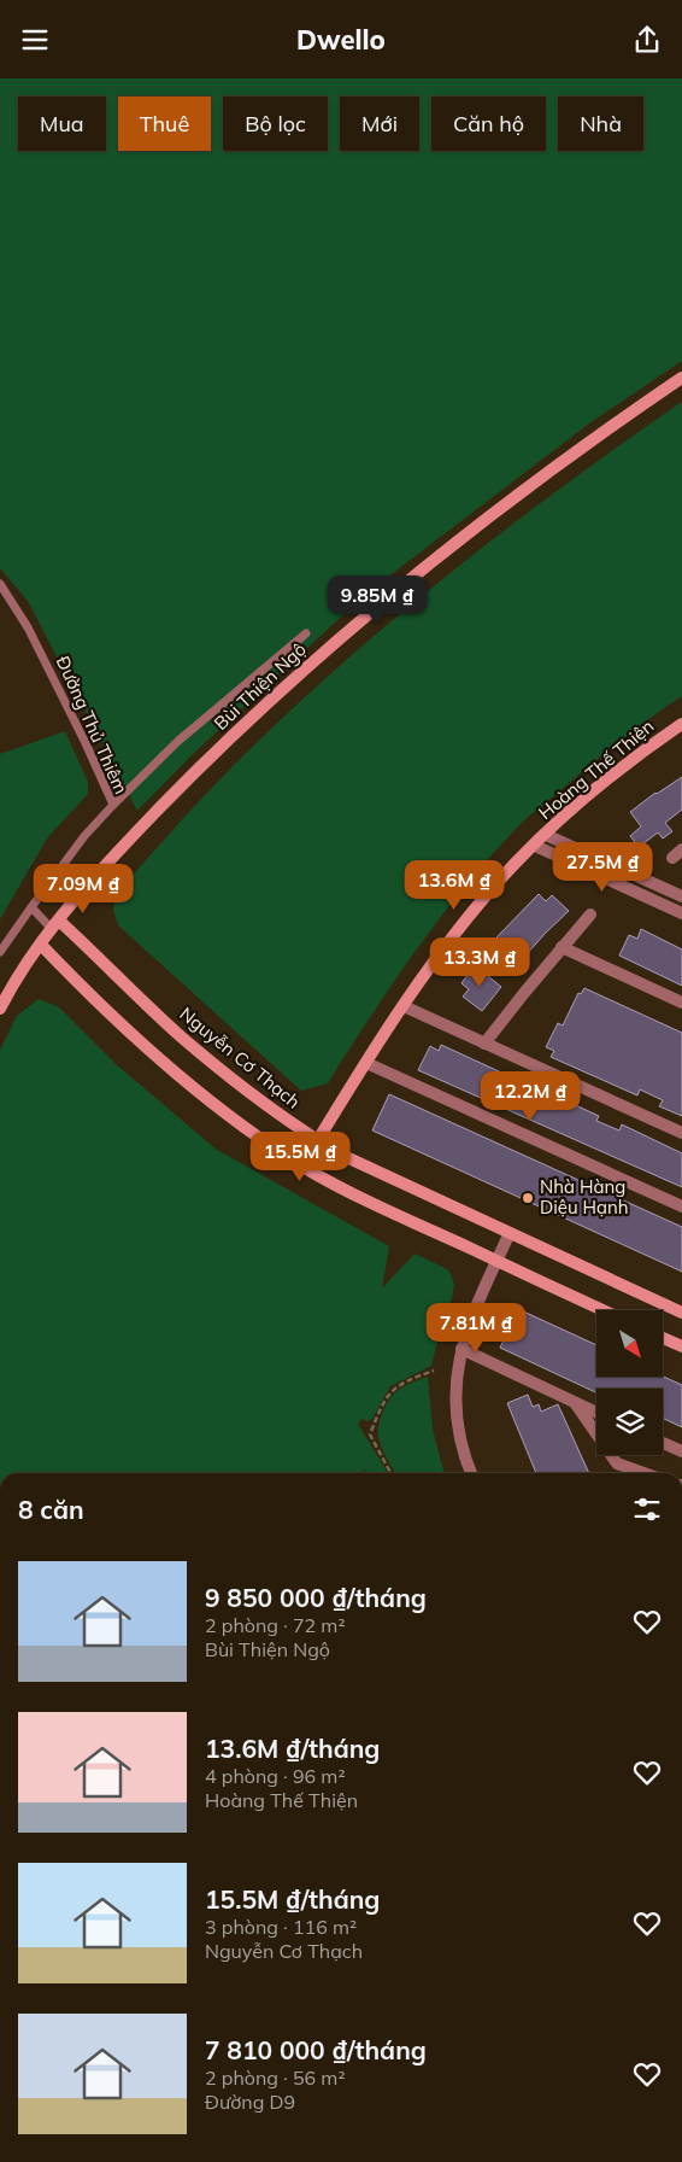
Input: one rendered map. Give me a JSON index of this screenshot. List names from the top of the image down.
{
  "streets": {
    "street": ["Bùi Thiện Ngộ", "Hoàng Thế Thiện", "Nguyễn Cơ Thạch"],
    "lane": ["Đường Thủ Thiêm"]
  },
  "crossings": [
    ["Bùi Thiện Ngộ", "Nguyễn Cơ Thạch"],
    ["Hoàng Thế Thiện", "Nguyễn Cơ Thạch"]
  ],
  "places": ["Nhà Hàng Diệu Hạnh"],
  "north": "bottom right",
  "page": {
    "header": "Dwello",
    "chip": [
      "Mua",
      "Thuê",
      "Bộ lọc",
      "Mới",
      "Căn hộ",
      "Nhà"
    ],
    "price": [
      "9.85M ₫",
      "27.5M ₫",
      "13.6M ₫",
      "7.09M ₫",
      "13.3M ₫",
      "12.2M ₫",
      "15.5M ₫",
      "7.81M ₫"
    ],
    "heading": "8 căn",
    "list": [
      {
        "name": "9 850 000 ₫/tháng",
        "note": "2 phòng · 72 m² · Bùi Thiện Ngộ"
      },
      {
        "name": "13.6M ₫/tháng",
        "note": "4 phòng · 96 m² · Hoàng Thế Thiện"
      },
      {
        "name": "15.5M ₫/tháng",
        "note": "3 phòng · 116 m² · Nguyễn Cơ Thạch"
      },
      {
        "name": "7 810 000 ₫/tháng",
        "note": "2 phòng · 56 m² · Đường D9"
      }
    ]
  }
}
